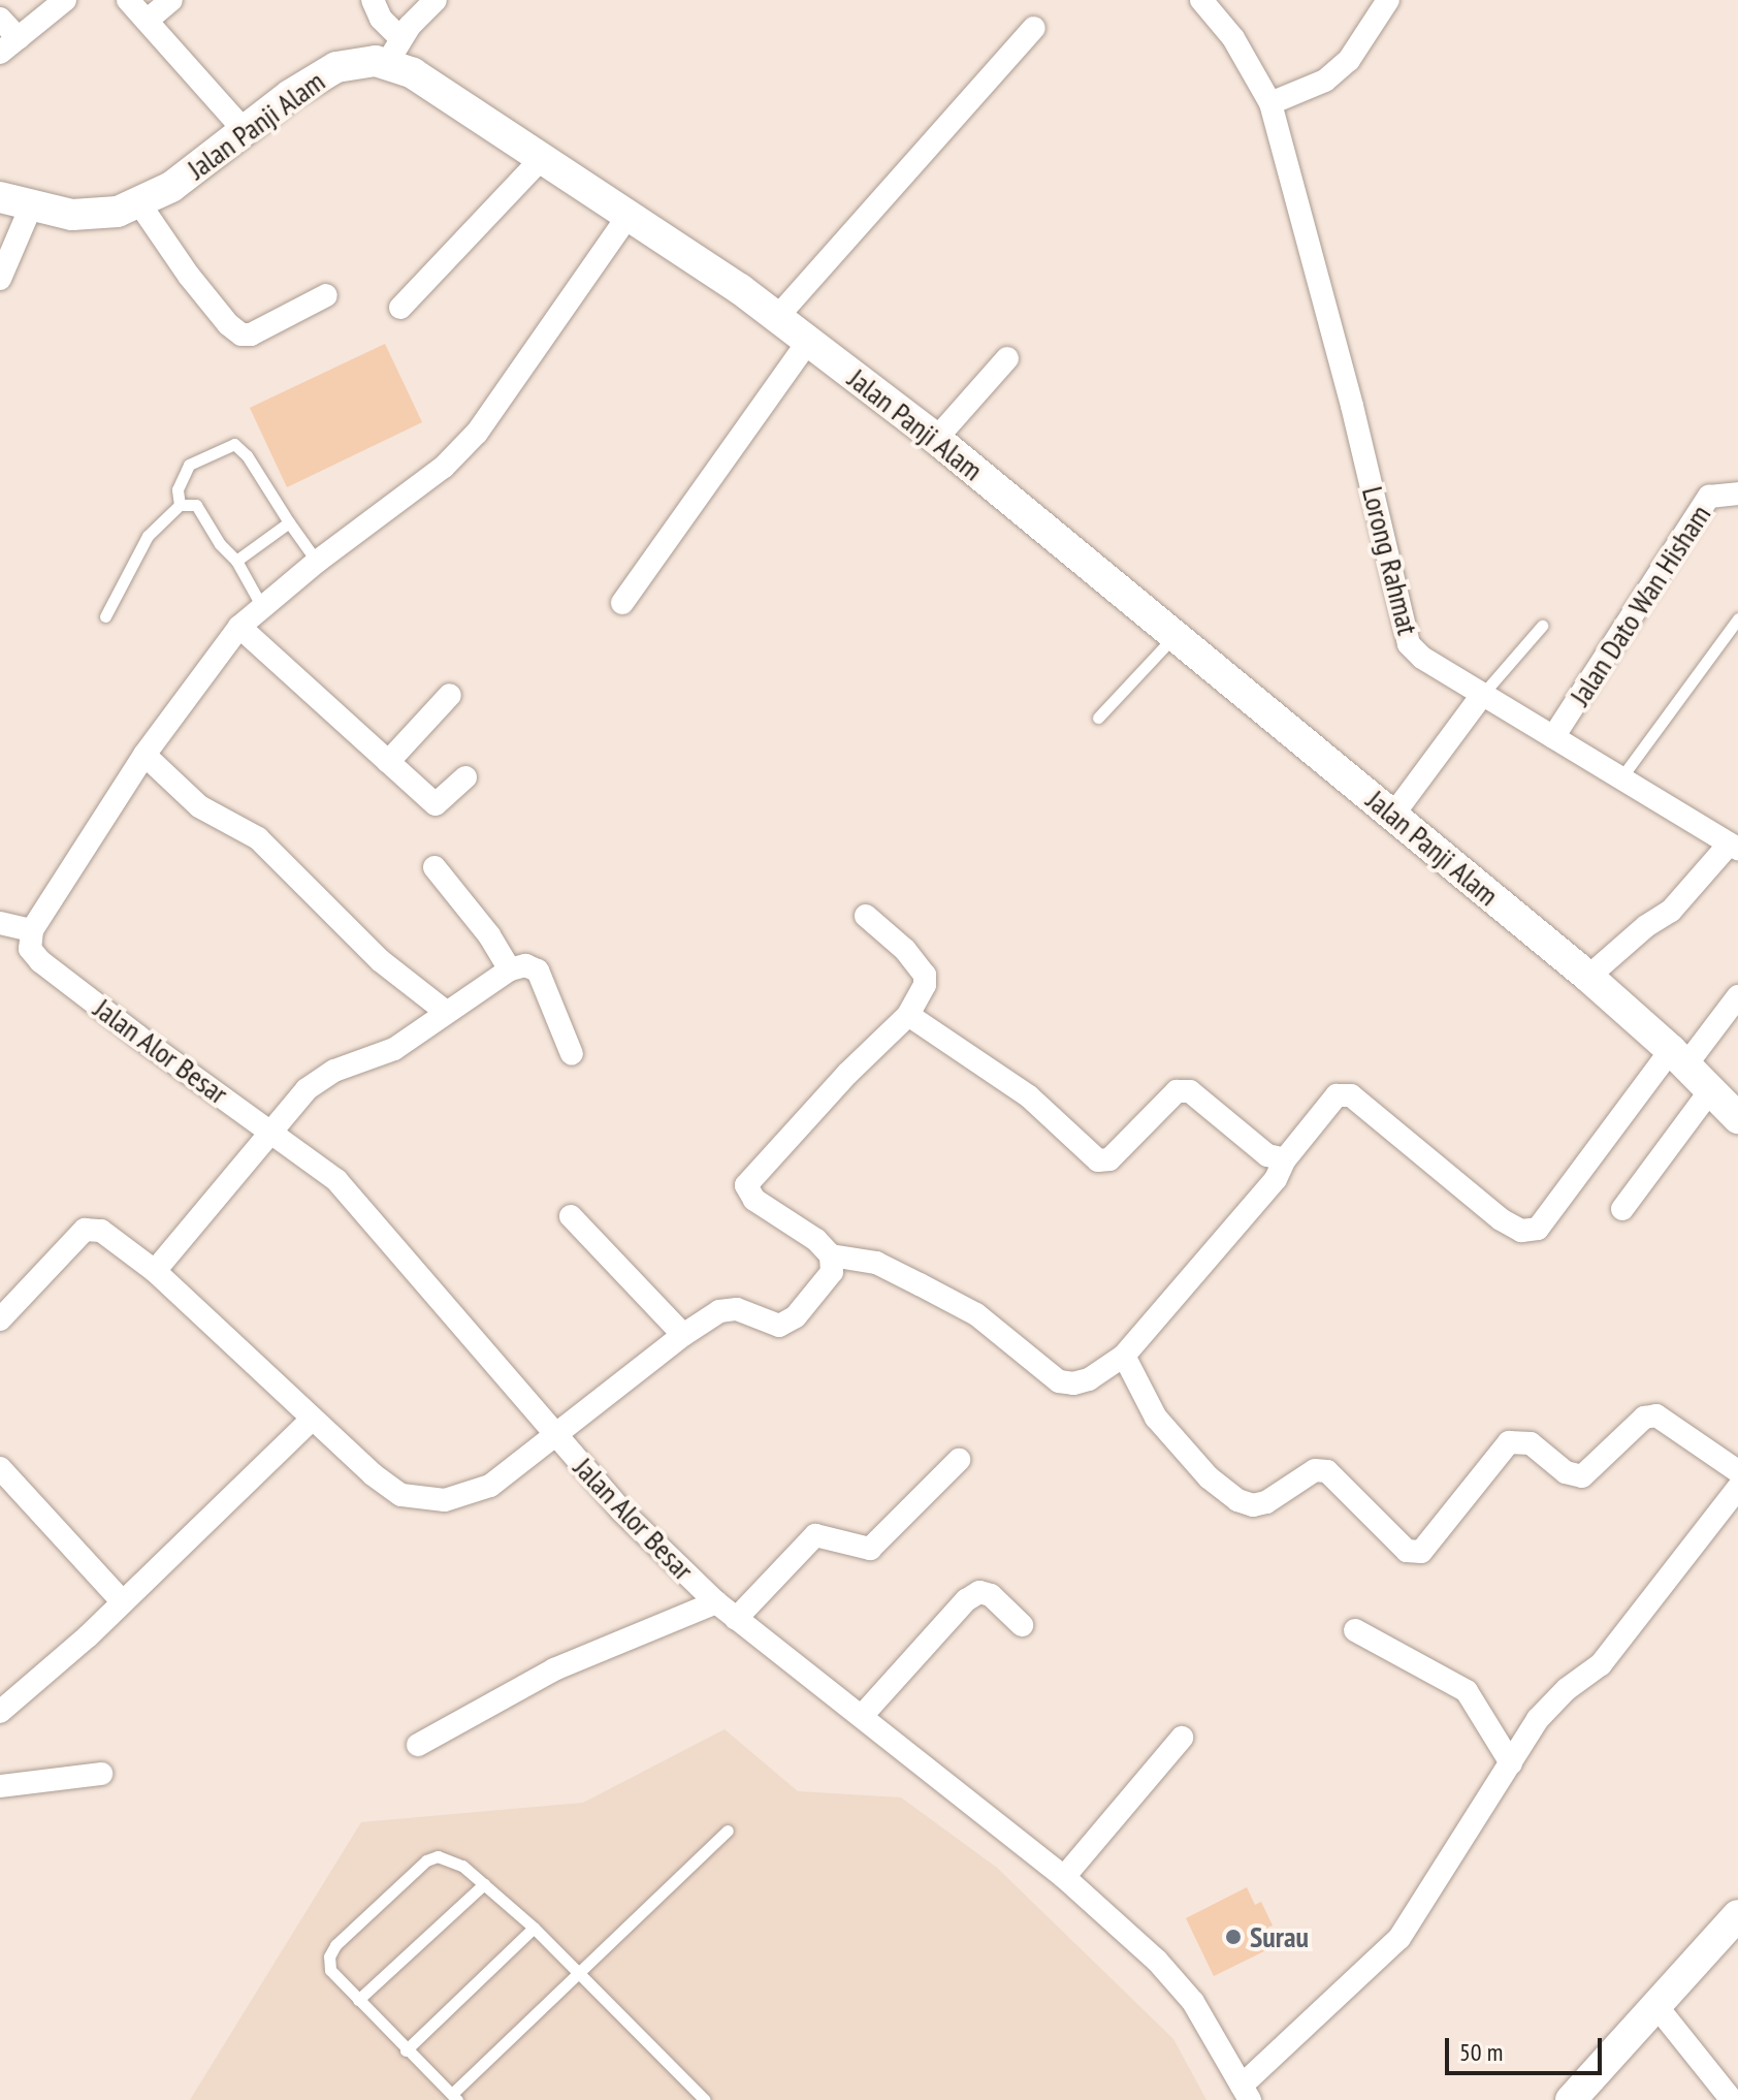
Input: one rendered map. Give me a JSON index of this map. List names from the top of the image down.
{
  "streets": {
    "main road": ["Jalan Panji Alam"],
    "street": ["Lorong Rahmat", "Jalan Dato Wan Hisham", "Jalan Alor Besar"]
  },
  "crossings": [
    ["Lorong Rahmat", "Jalan Dato Wan Hisham"]
  ],
  "places": ["Surau"],
  "scale_bar": "50 m"
}
